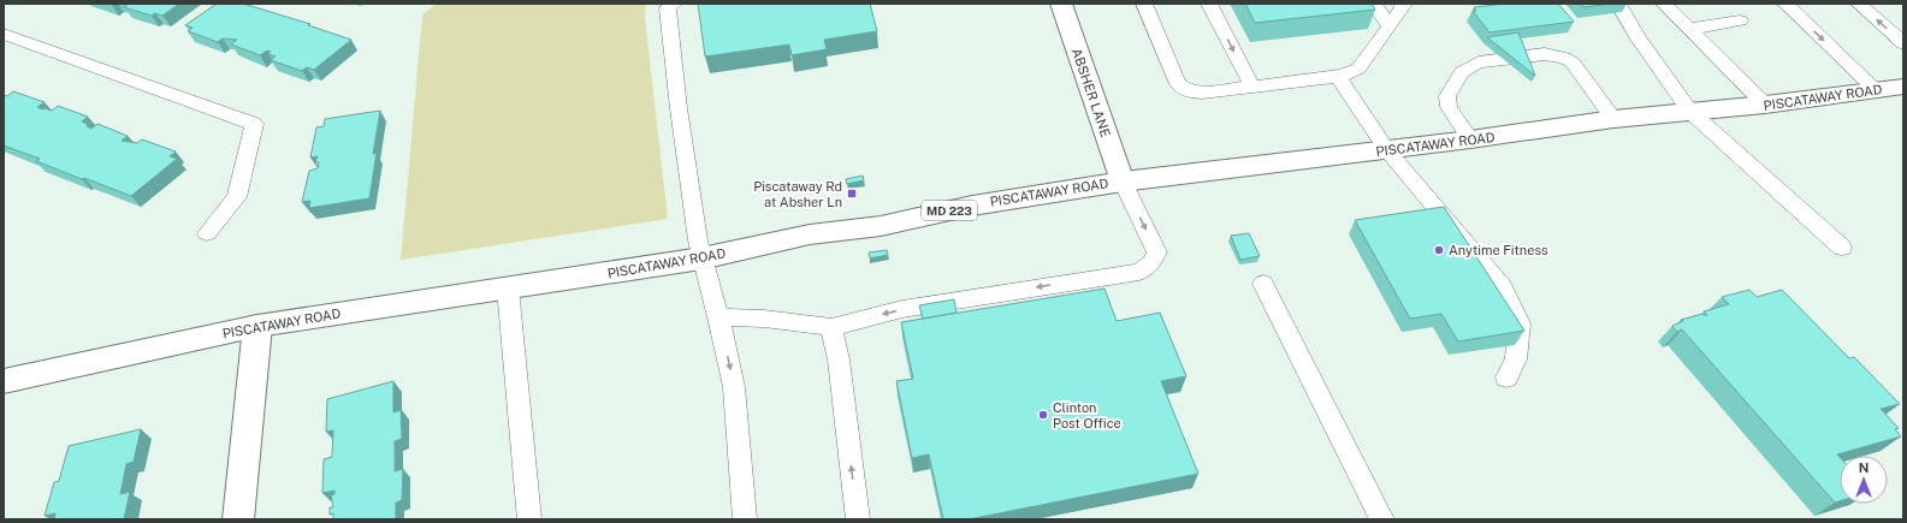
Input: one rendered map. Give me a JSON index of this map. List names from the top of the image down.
{
  "streets": {
    "main road": ["ABSHER LANE", "PISCATAWAY ROAD", "MD 223"]
  },
  "crossings": [
    ["ABSHER LANE", "PISCATAWAY ROAD"]
  ],
  "places": {
    "transit": ["Piscataway Rd at Absher Ln"],
    "other": ["Anytime Fitness", "Clinton Post Office"]
  },
  "north": "top"
}
